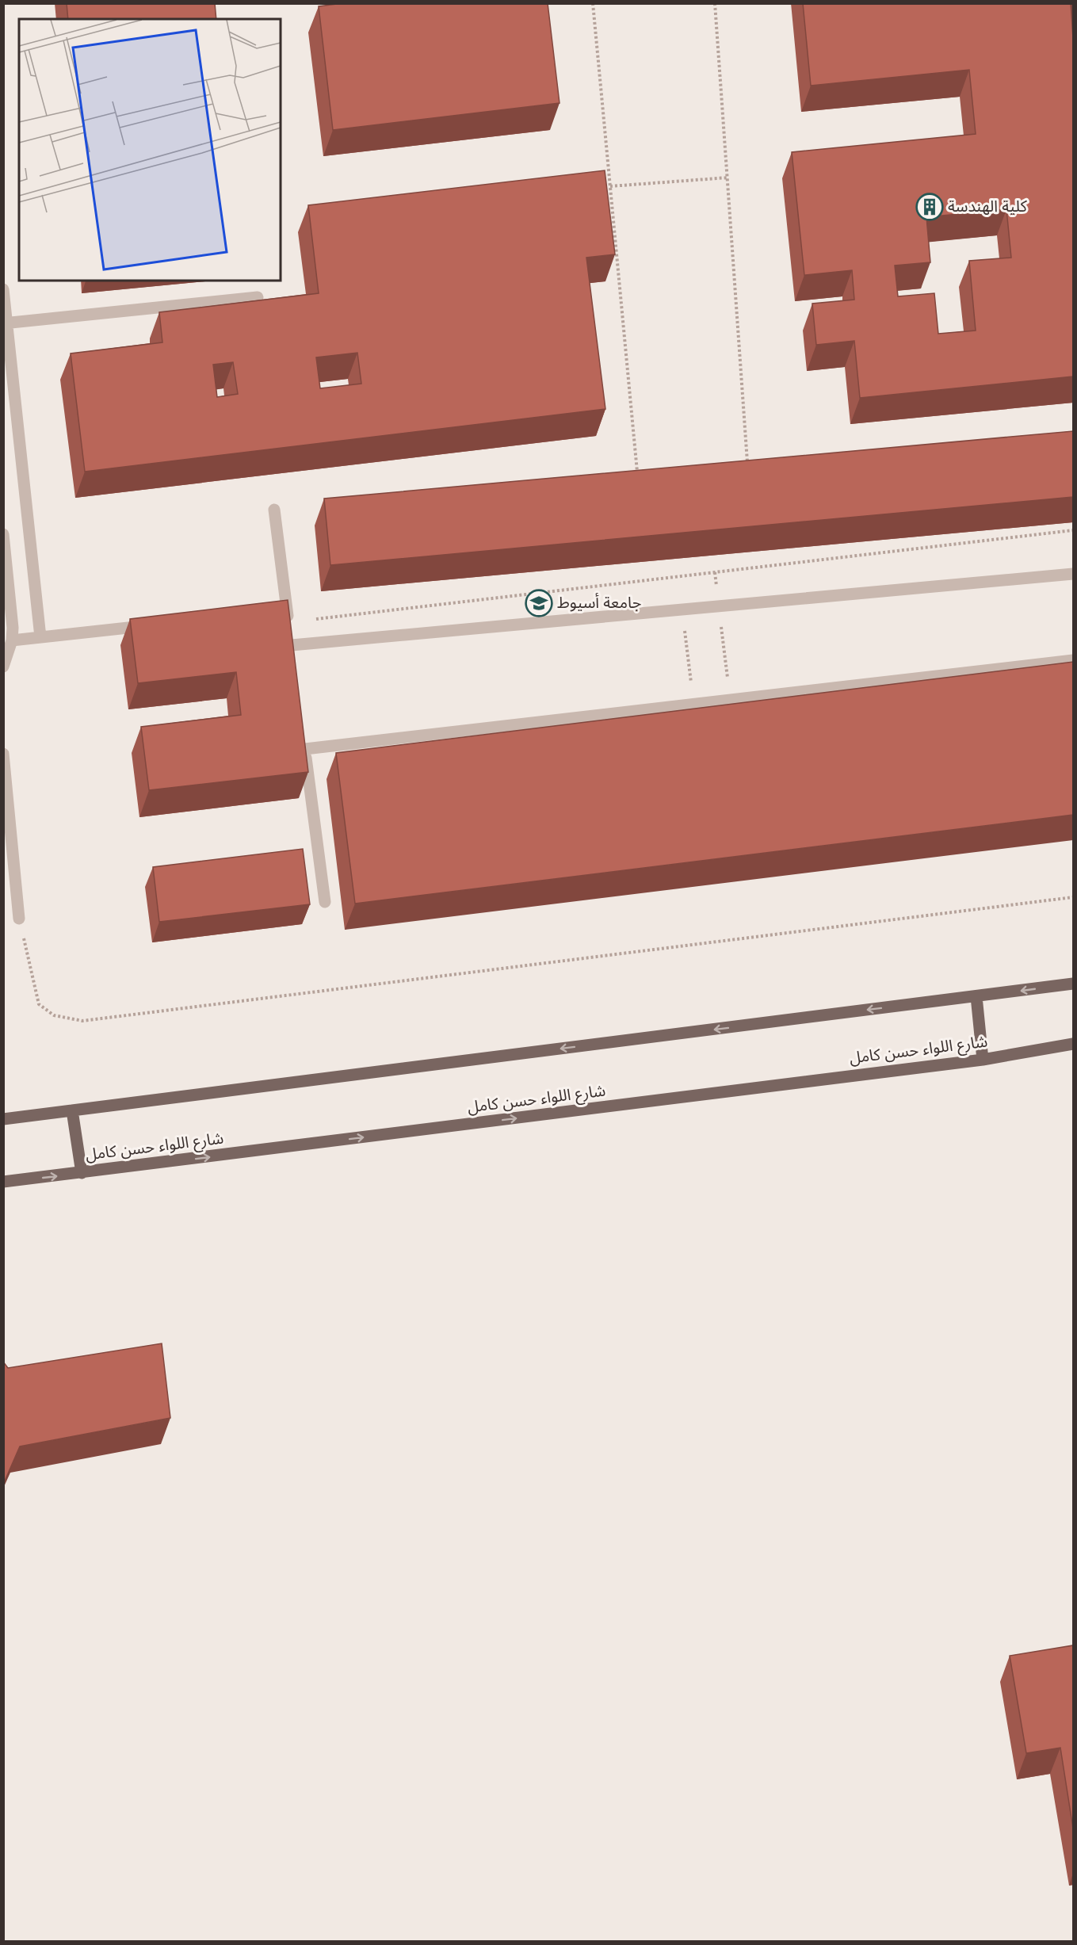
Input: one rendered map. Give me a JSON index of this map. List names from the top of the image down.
{
  "streets": {
    "main road": ["شارع اللواء حسن كامل"]
  },
  "places": {
    "building": ["كلية الهندسة"],
    "school or university": ["جامعة أسيوط"]
  }
}
